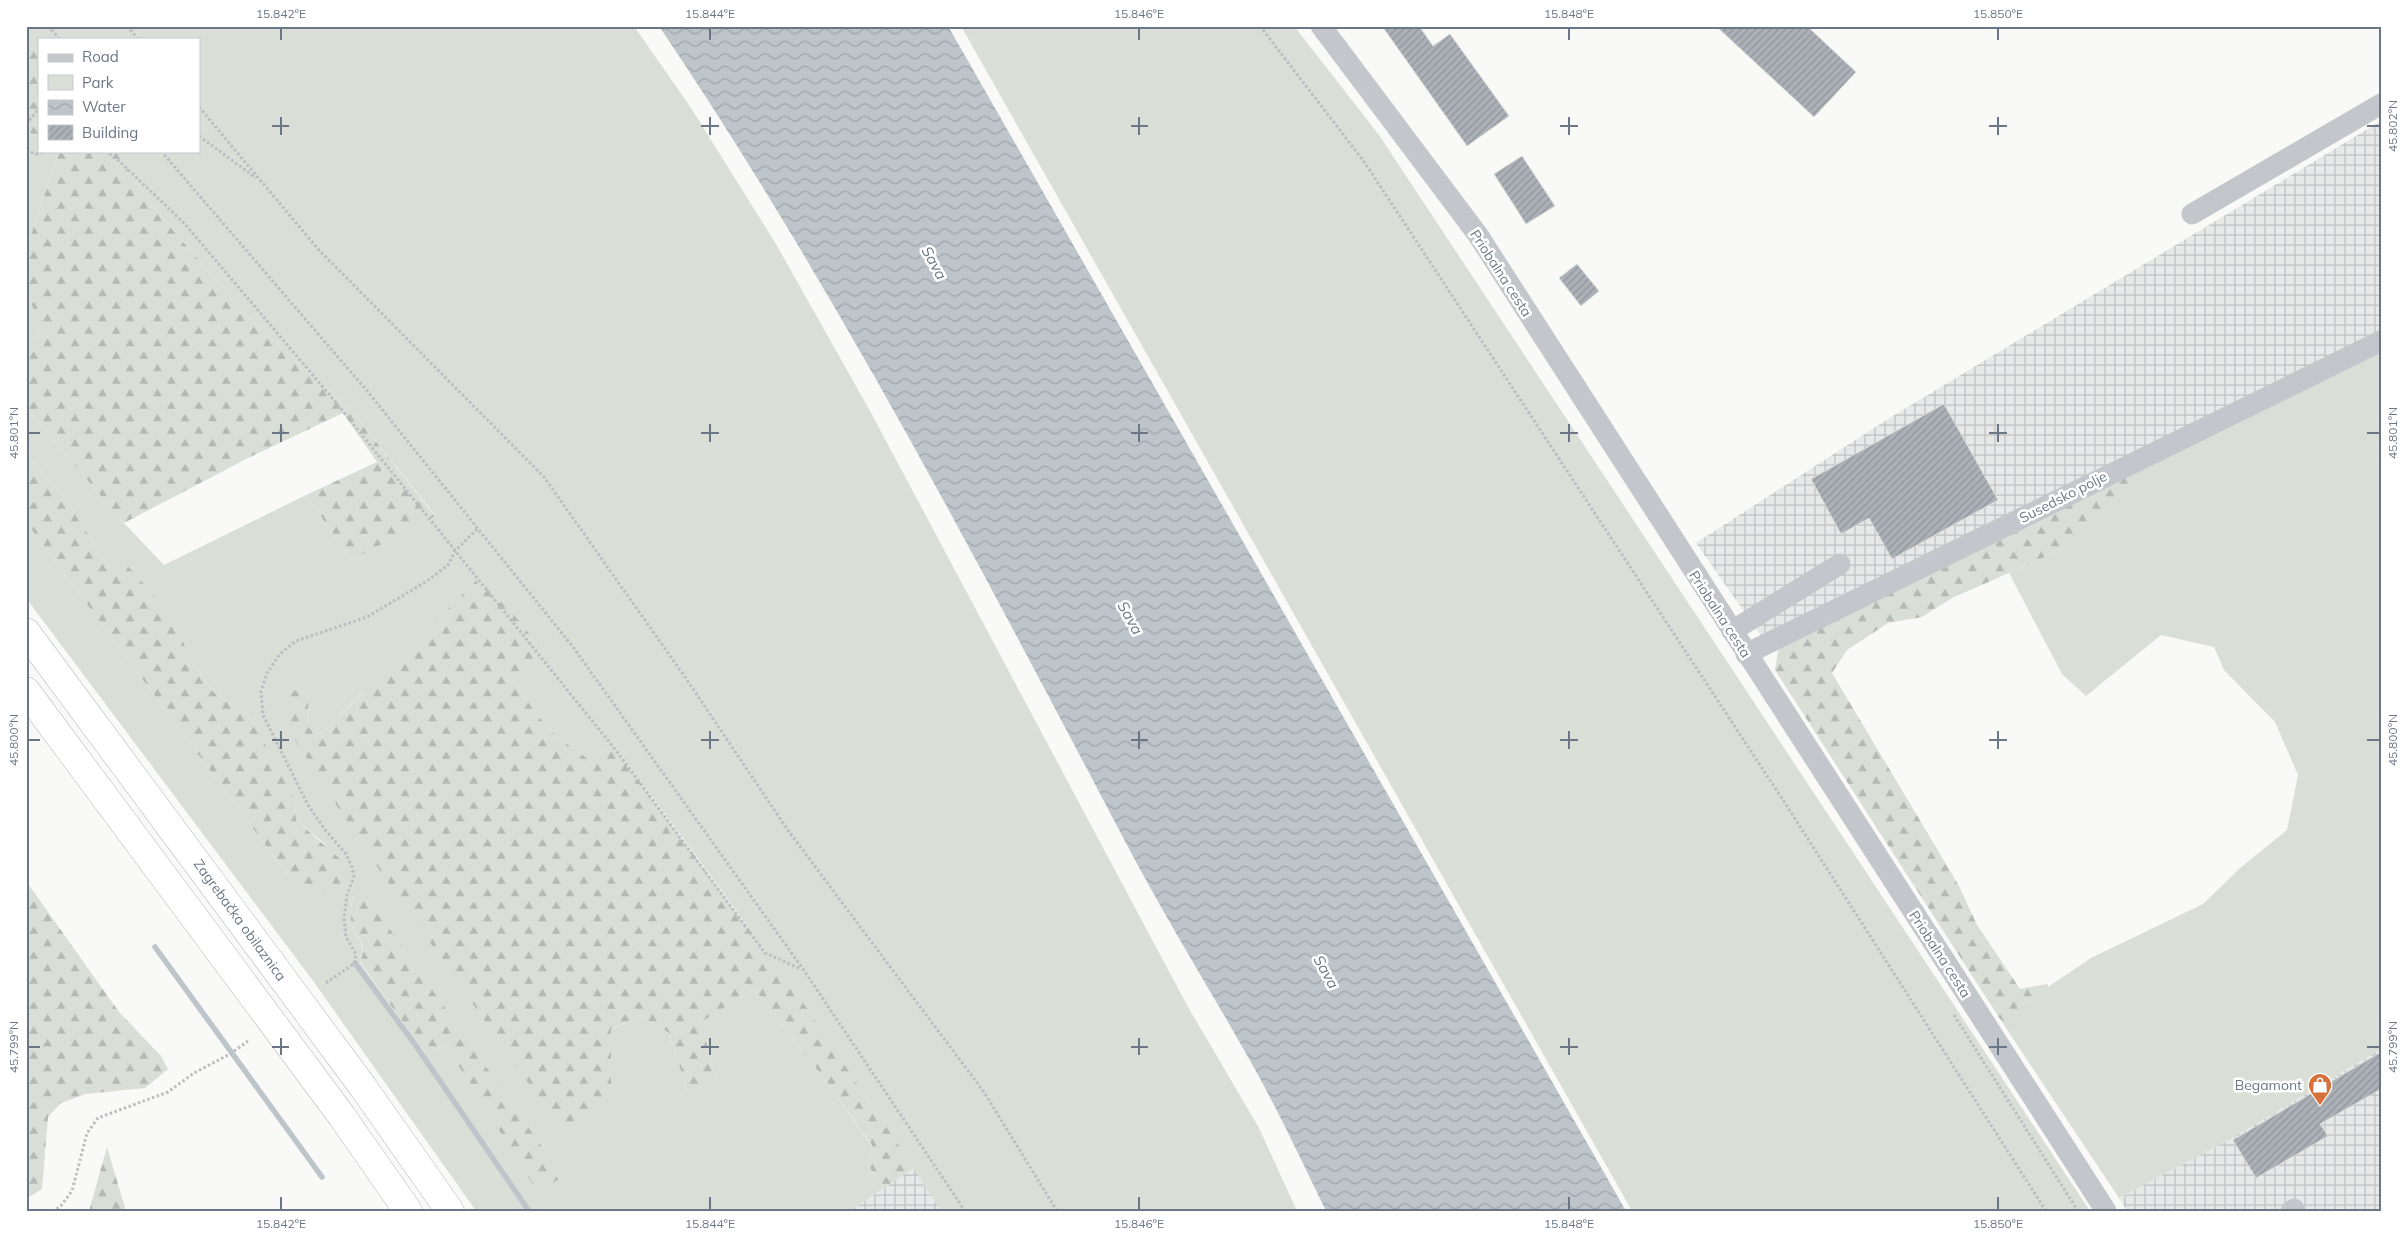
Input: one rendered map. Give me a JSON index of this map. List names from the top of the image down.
{
  "streets": {
    "highway": ["Zagrebačka obilaznica"],
    "street": ["Priobalna cesta", "Susedsko polje"]
  },
  "crossings": [
    ["Priobalna cesta", "Susedsko polje"]
  ],
  "water": ["Sava"],
  "places": {
    "shop": ["Begamont"]
  },
  "legend": [
    "Road",
    "Park",
    "Water",
    "Building"
  ],
  "coordinates": [
    "15.842°E",
    "15.844°E",
    "15.846°E",
    "15.848°E",
    "15.850°E",
    "45.802°N",
    "45.801°N",
    "45.800°N",
    "45.799°N"
  ]
}
